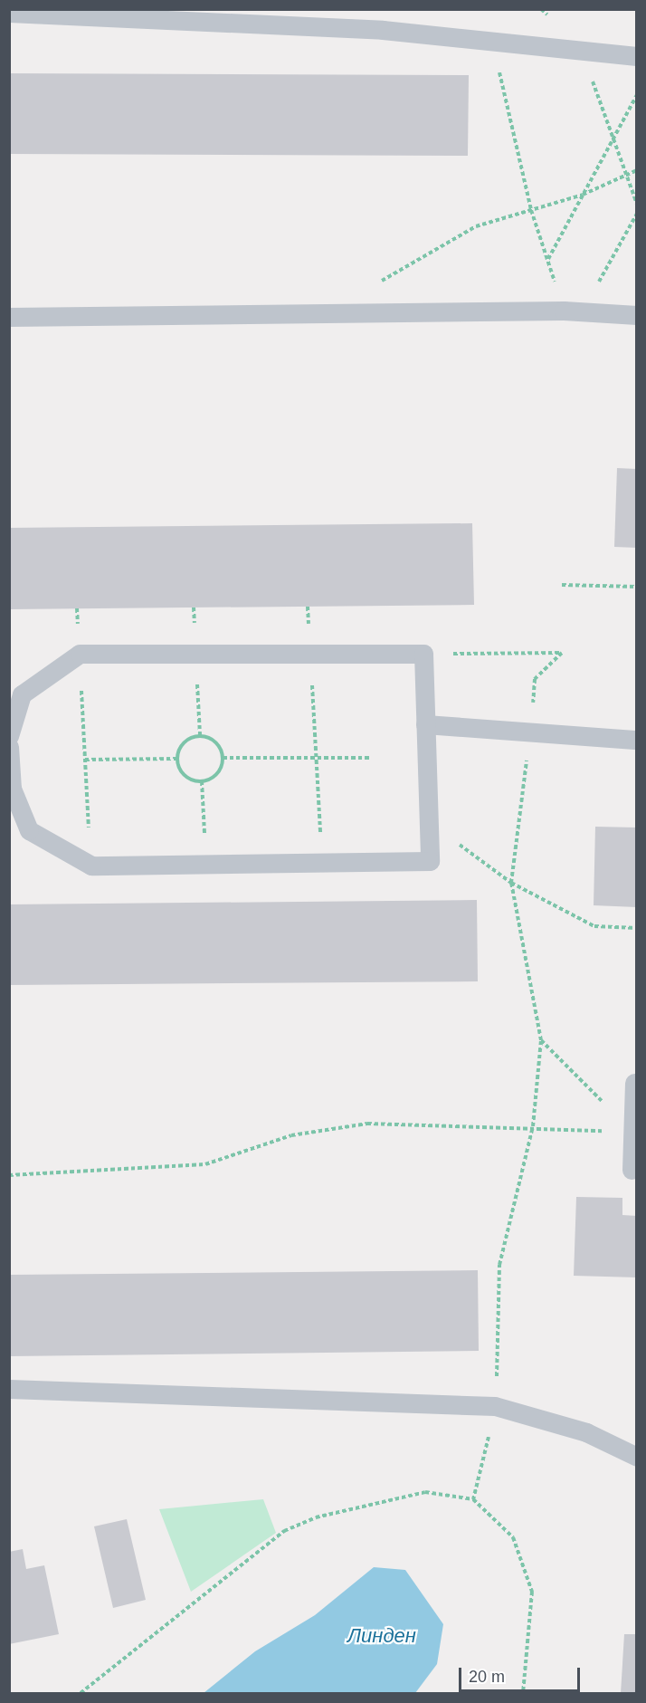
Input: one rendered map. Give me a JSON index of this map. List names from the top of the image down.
{
  "water": ["Линден"],
  "scale_bar": "20 m"
}
